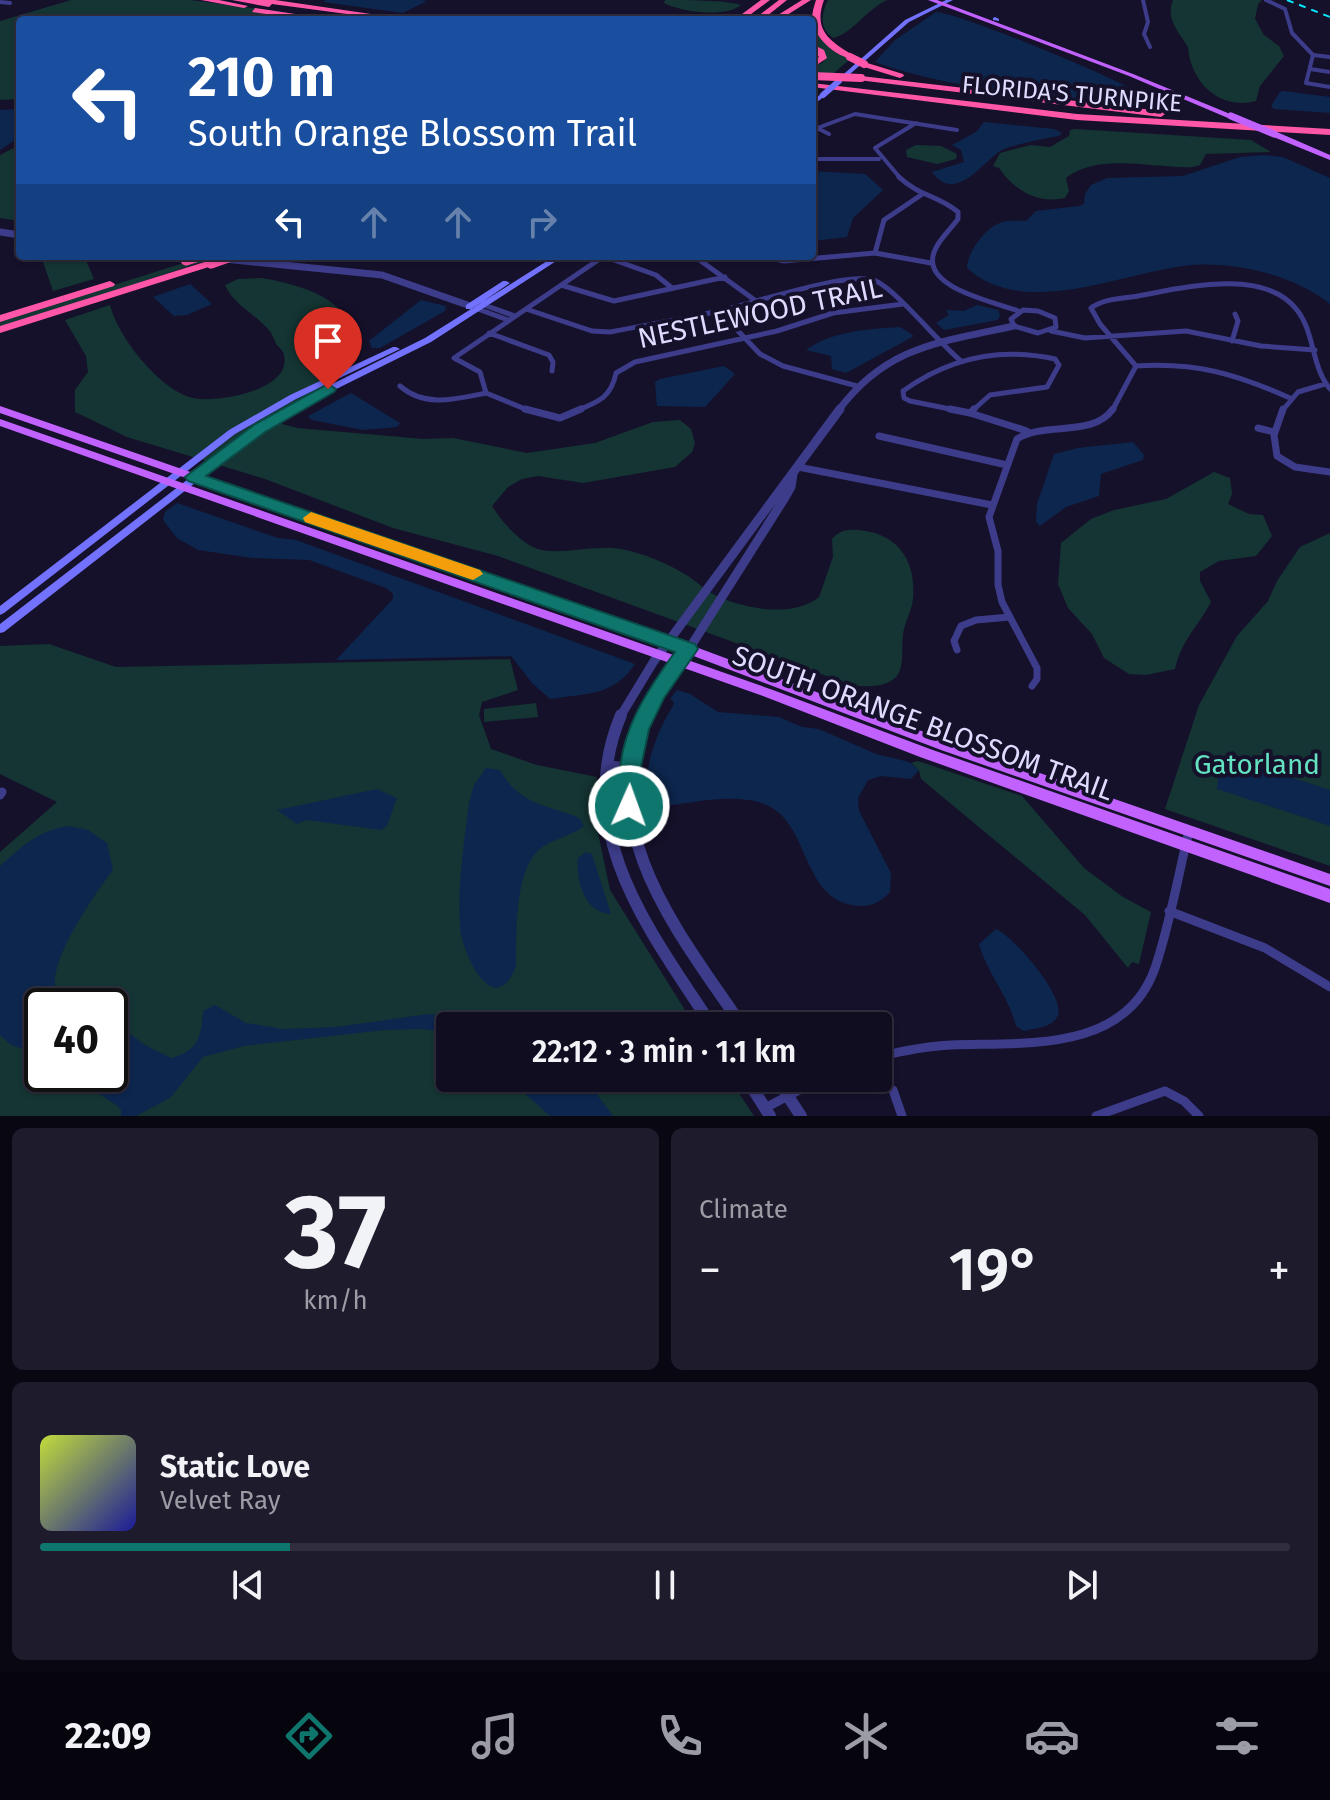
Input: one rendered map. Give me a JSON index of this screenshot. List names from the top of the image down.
{
  "streets": {
    "highway": ["FLORIDA'S TURNPIKE"],
    "main road": ["SOUTH ORANGE BLOSSOM TRAIL"],
    "street": ["NESTLEWOOD TRAIL"]
  },
  "parks": ["Gatorland"],
  "page": {
    "turn": ["210 m", "South Orange Blossom Trail"],
    "limit": "40",
    "trip": "22:12 · 3 min · 1.1 km",
    "tile": [
      ["37", "km/h"],
      "Climate"
    ],
    "heat": ["−", "19°", "+"],
    "song": ["Static Love", "Velvet Ray"],
    "tabs": "22:09"
  }
}
